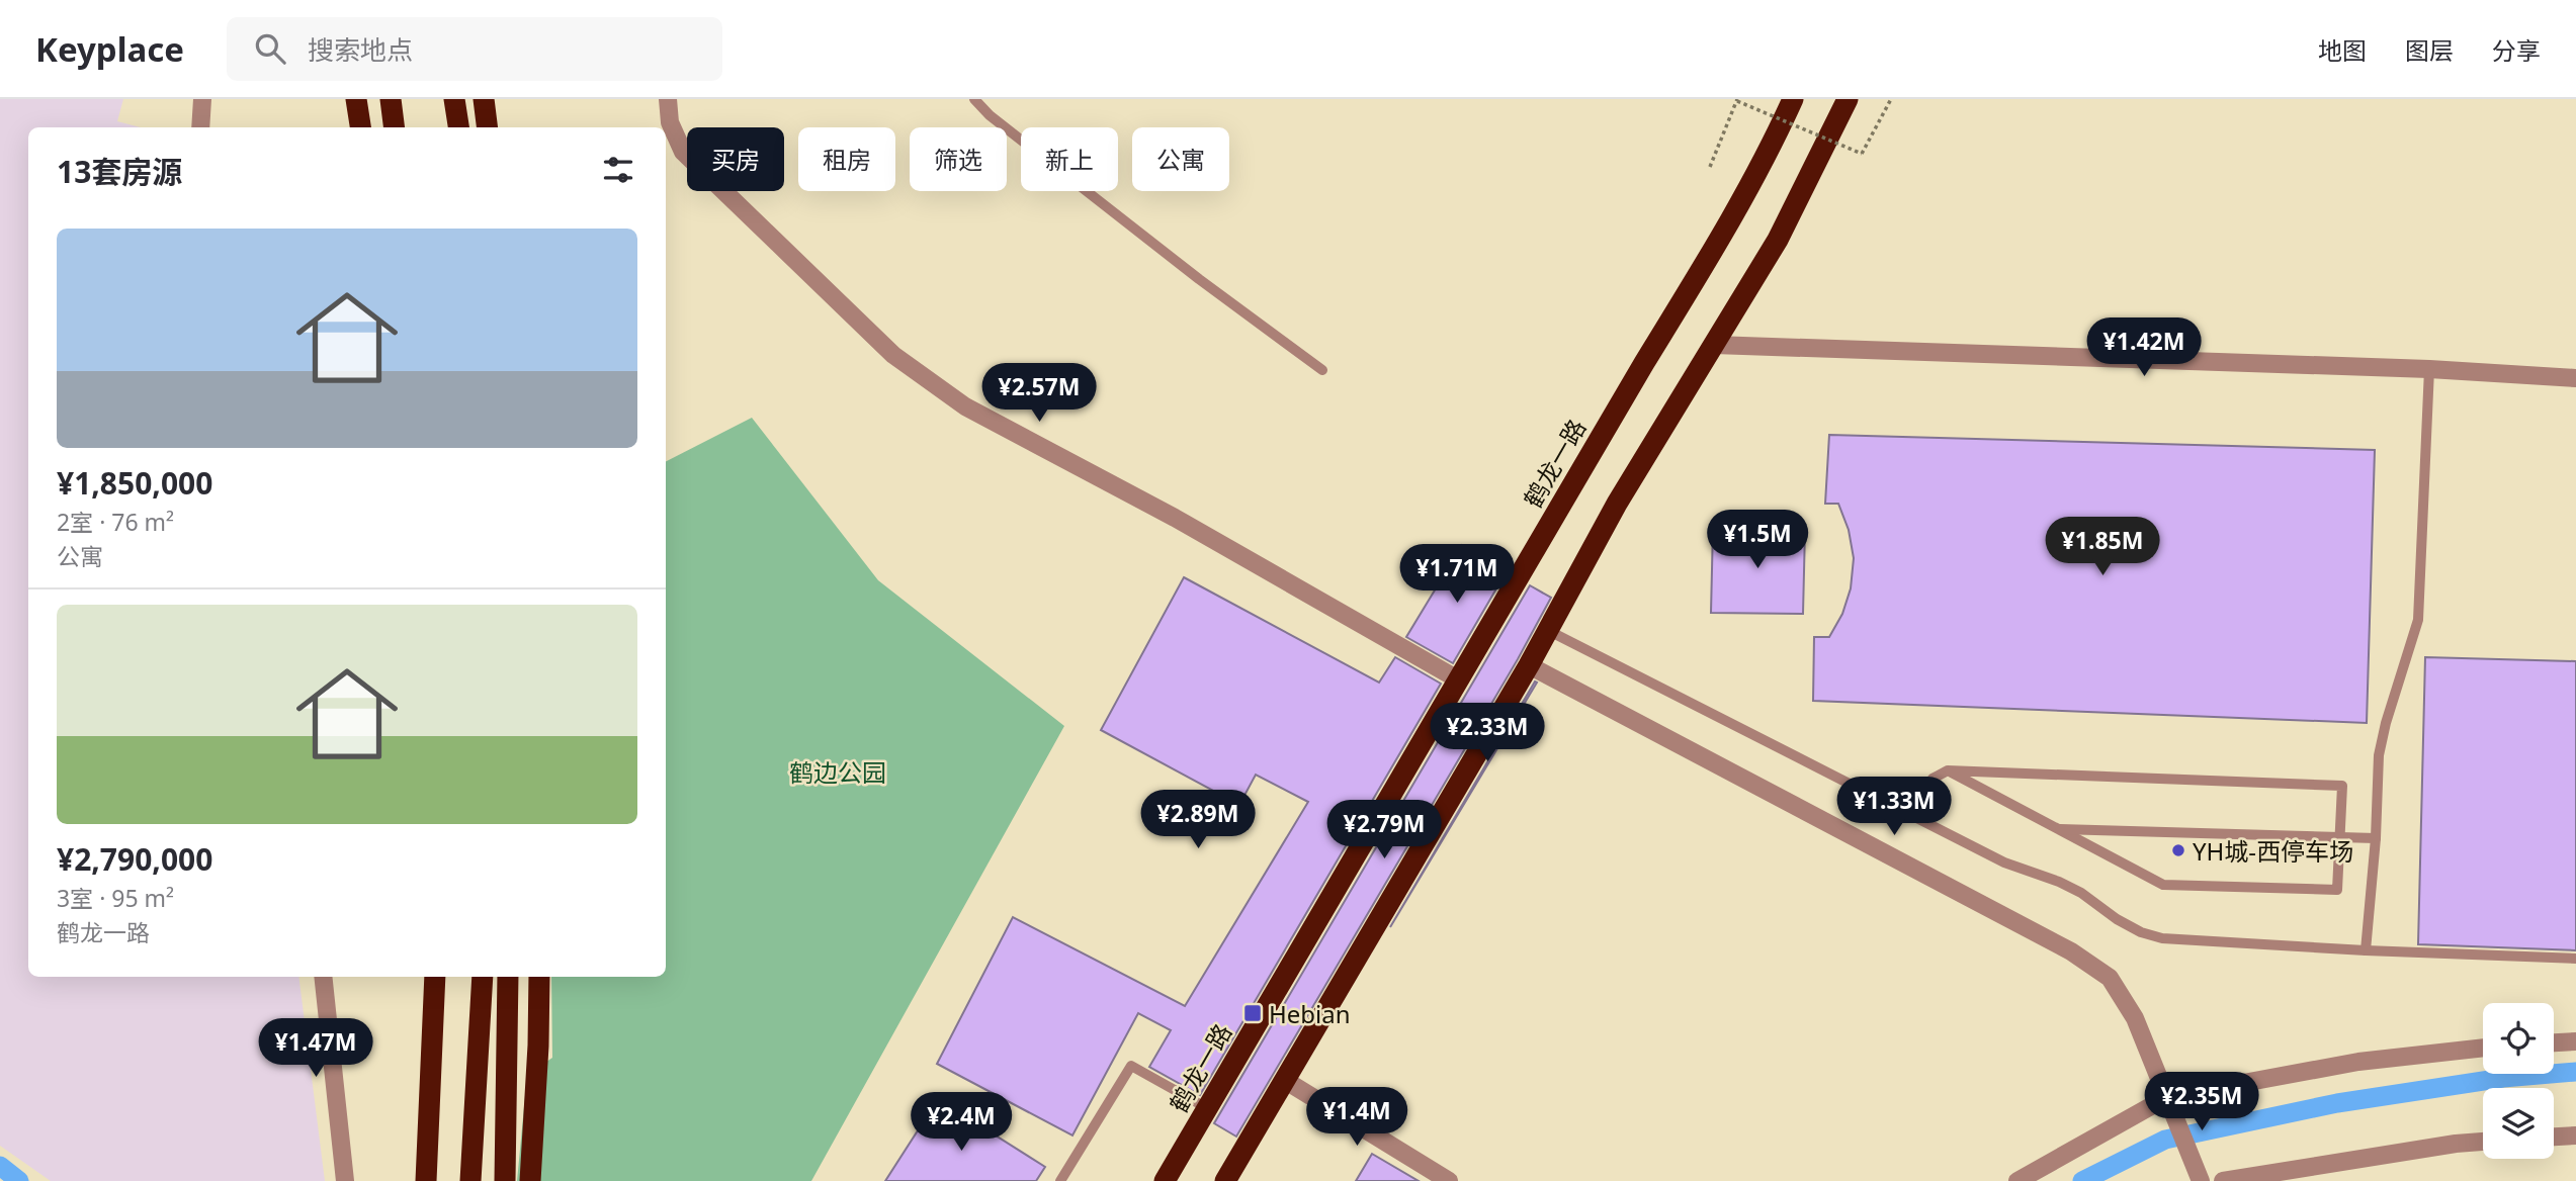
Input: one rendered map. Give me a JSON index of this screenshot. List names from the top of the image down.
{
  "streets": {
    "highway": ["鹤龙一路"]
  },
  "parks": ["鹤边公园"],
  "places": {
    "other": ["YH城-西停车场"],
    "transit": ["Hebian"]
  },
  "page": {
    "header": "Keyplace",
    "search": "搜索地点",
    "nav": ["地图", "图层", "分享"],
    "chip": [
      "买房",
      "租房",
      "筛选",
      "新上",
      "公寓"
    ],
    "heading": "13套房源",
    "list": [
      {
        "name": "¥1,850,000",
        "note": "2室 · 76 m² · 公寓"
      },
      {
        "name": "¥2,790,000",
        "note": "3室 · 95 m² · 鹤龙一路"
      }
    ],
    "price": [
      "¥1.42M",
      "¥2.57M",
      "¥1.5M",
      "¥1.85M",
      "¥1.71M",
      "¥2.33M",
      "¥1.33M",
      "¥2.89M",
      "¥2.79M",
      "¥1.47M",
      "¥2.35M",
      "¥1.4M",
      "¥2.4M"
    ]
  }
}
